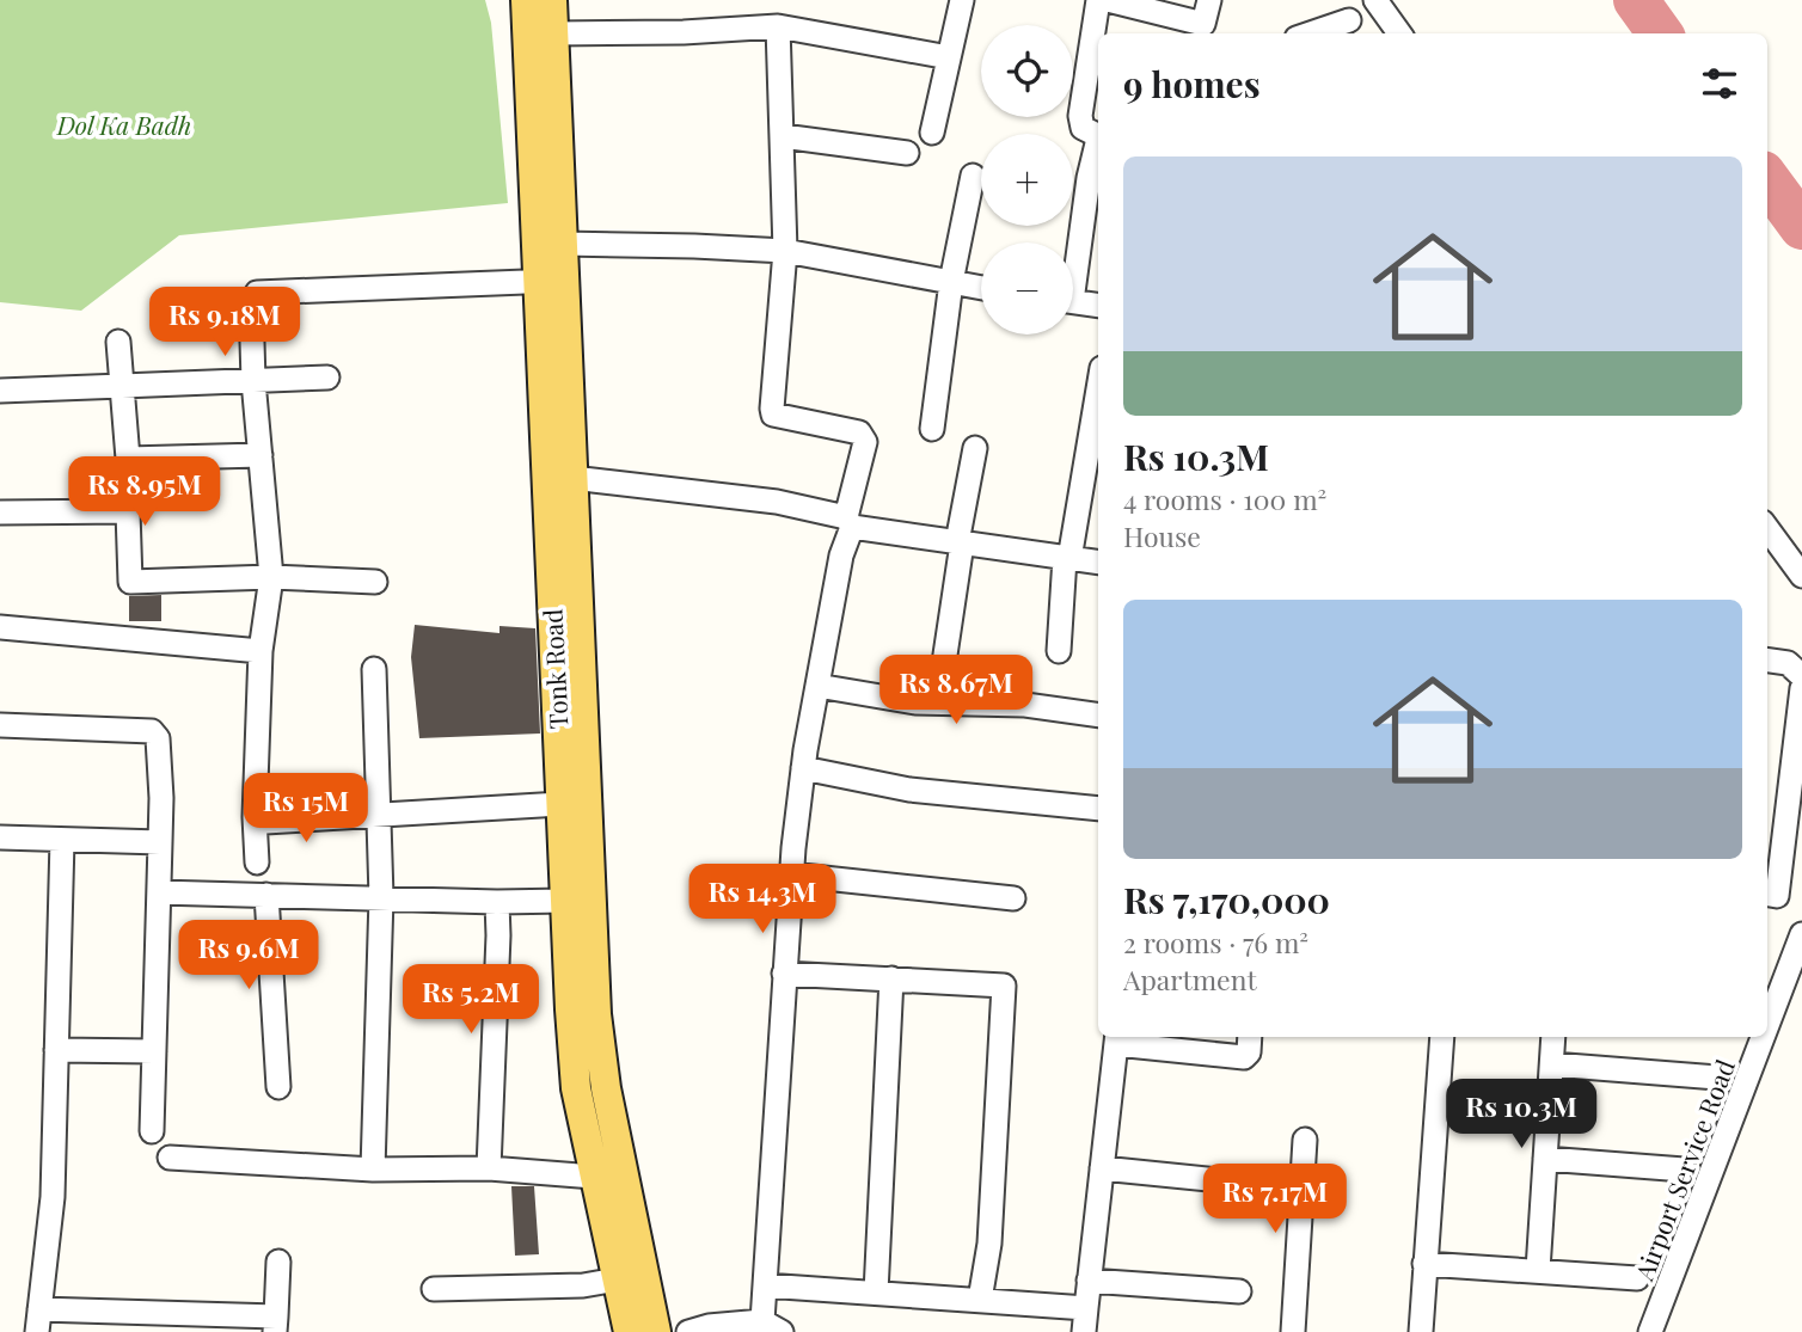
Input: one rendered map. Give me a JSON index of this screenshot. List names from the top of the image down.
{
  "streets": {
    "main road": ["Tonk Road"],
    "street": ["Airport Service Road"]
  },
  "parks": ["Dol Ka Badh"],
  "page": {
    "map_buttons": ["+", "−"],
    "heading": "9 homes",
    "list": [
      {
        "name": "Rs 10.3M",
        "note": "4 rooms · 100 m² · House"
      },
      {
        "name": "Rs 7,170,000",
        "note": "2 rooms · 76 m² · Apartment"
      }
    ],
    "price": [
      "Rs 9.18M",
      "Rs 8.95M",
      "Rs 8.67M",
      "Rs 15M",
      "Rs 14.3M",
      "Rs 9.6M",
      "Rs 5.2M",
      "Rs 10.3M",
      "Rs 7.17M"
    ]
  }
}
